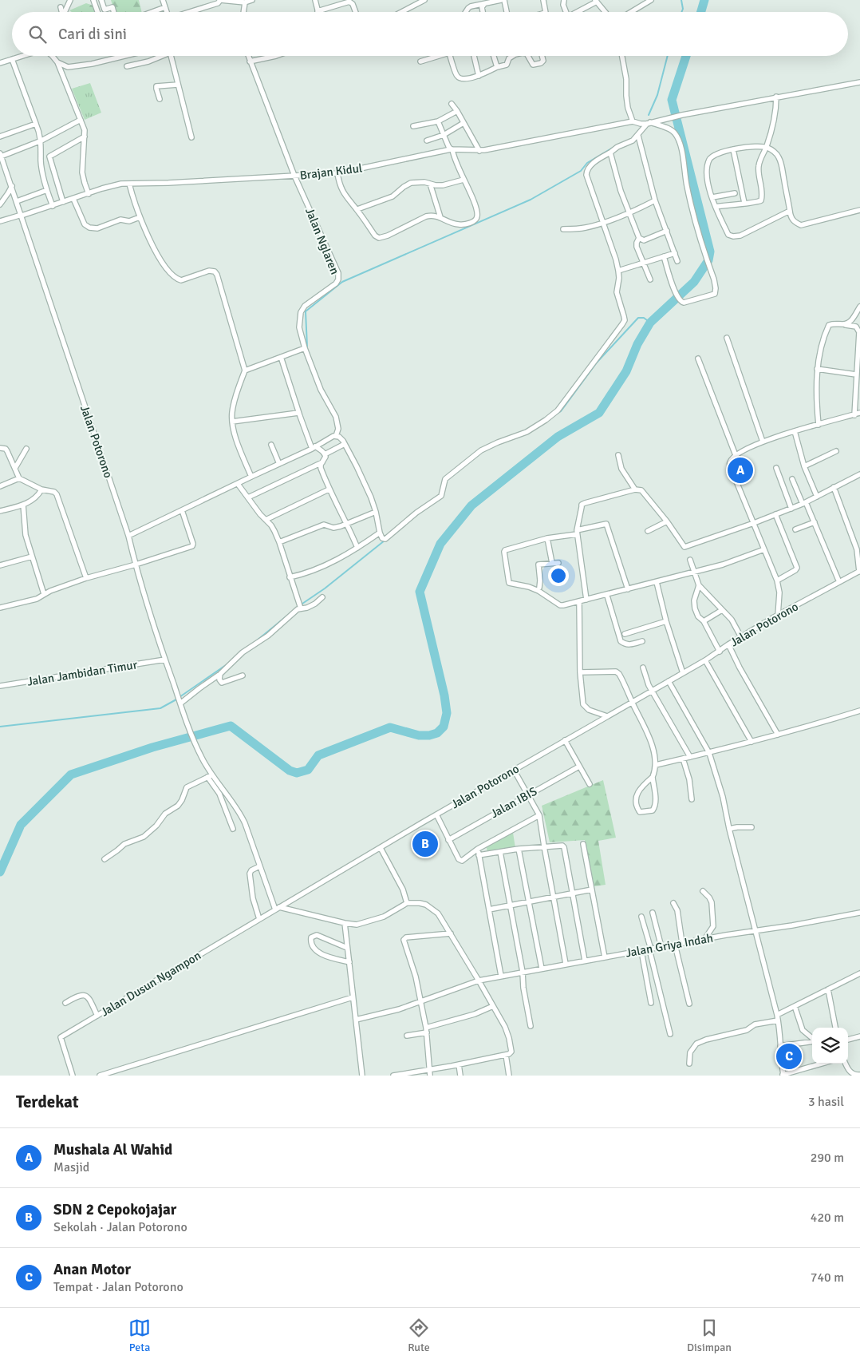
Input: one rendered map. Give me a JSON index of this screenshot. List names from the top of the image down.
{
  "streets": {
    "street": [
      "Brajan Kidul",
      "Jalan Nglaren",
      "Jalan Potorono",
      "Jalan Jambidan Timur",
      "Jalan IBIS",
      "Jalan Griya Indah",
      "Jalan Dusun Ngampon"
    ]
  },
  "crossings": [
    ["Brajan Kidul", "Jalan Nglaren"],
    ["Brajan Kidul", "Jalan Potorono"],
    ["Jalan Potorono", "Jalan Jambidan Timur"],
    ["Jalan Potorono", "Jalan Dusun Ngampon"]
  ],
  "page": {
    "search": "Cari di sini",
    "pins": ["A", "B", "C"],
    "heading": ["Terdekat", "3 hasil"],
    "list": [
      {
        "mark": "A",
        "name": "Mushala Al Wahid",
        "note": "Masjid",
        "value": "290 m"
      },
      {
        "mark": "B",
        "name": "SDN 2 Cepokojajar",
        "note": "Sekolah · Jalan Potorono",
        "value": "420 m"
      },
      {
        "mark": "C",
        "name": "Anan Motor",
        "note": "Tempat · Jalan Potorono",
        "value": "740 m"
      }
    ],
    "nav": ["Peta", "Rute", "Disimpan"]
  }
}
